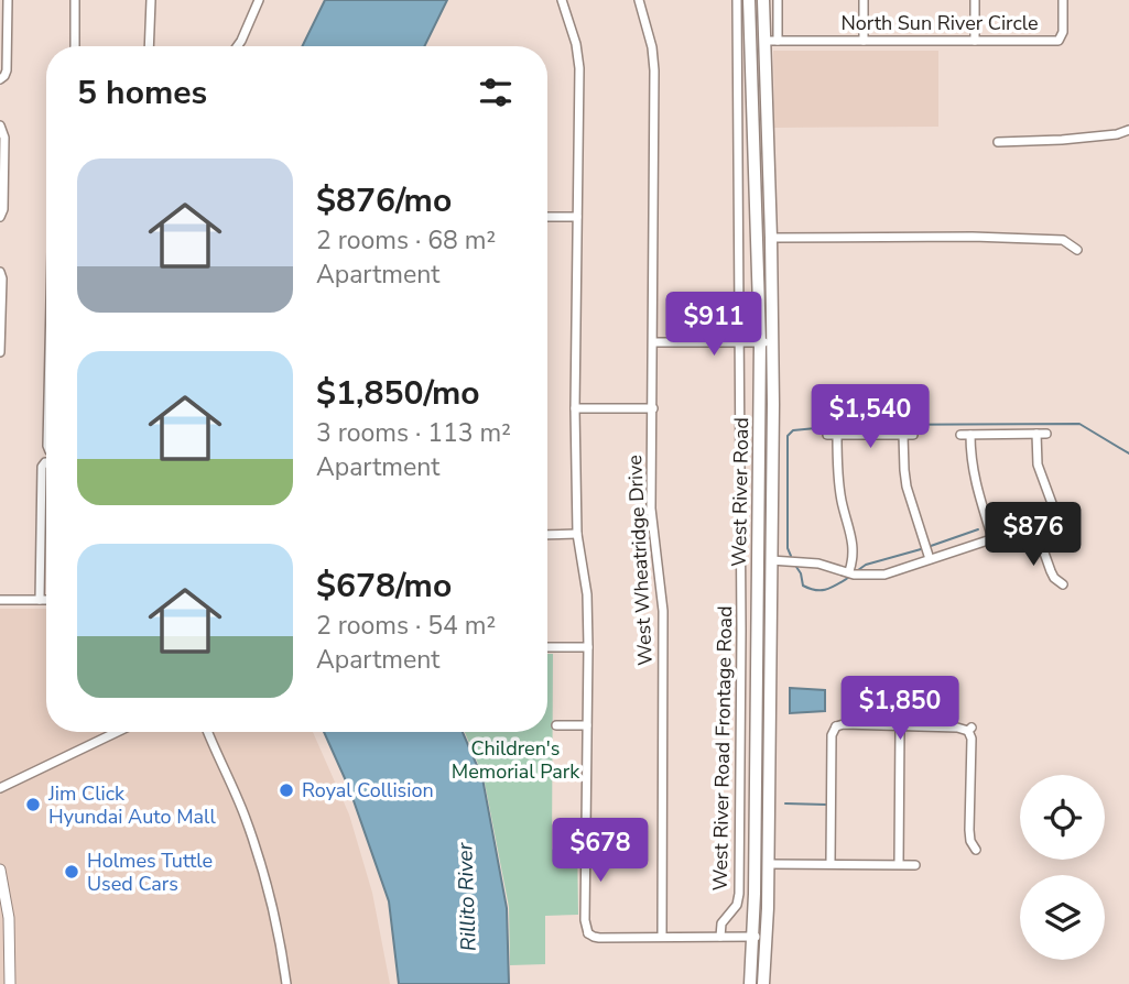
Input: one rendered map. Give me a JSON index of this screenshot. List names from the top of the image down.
{
  "streets": {
    "main road": ["West River Road"],
    "street": ["North Sun River Circle", "West Wheatridge Drive", "West River Road Frontage Road"]
  },
  "crossings": [
    ["North Sun River Circle", "West River Road"]
  ],
  "water": ["Rillito River"],
  "parks": ["Children's Memorial Park"],
  "places": ["Royal Collision", "Jim Click Hyundai Auto Mall", "Holmes Tuttle Used Cars"],
  "page": {
    "heading": "5 homes",
    "list": [
      {
        "name": "$876/mo",
        "note": "2 rooms · 68 m² · Apartment"
      },
      {
        "name": "$1,850/mo",
        "note": "3 rooms · 113 m² · Apartment"
      },
      {
        "name": "$678/mo",
        "note": "2 rooms · 54 m² · Apartment"
      }
    ],
    "price": [
      "$911",
      "$1,540",
      "$876",
      "$1,850",
      "$678"
    ]
  }
}
